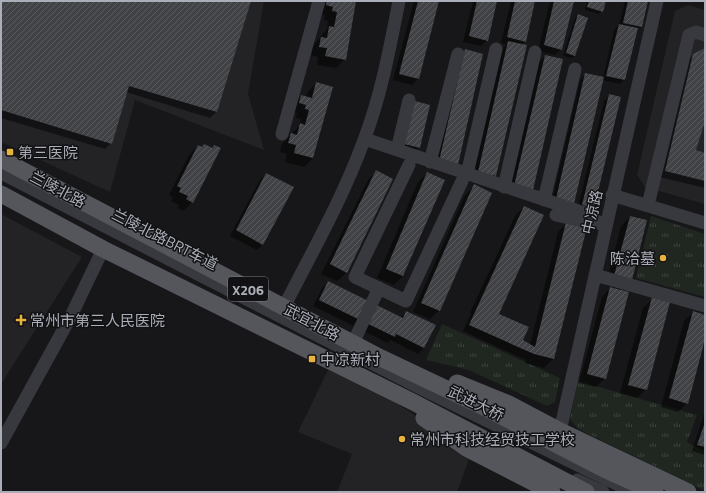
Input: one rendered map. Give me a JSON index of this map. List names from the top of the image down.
{
  "streets": {
    "main road": [
      "兰陵北路",
      "X206",
      "武宜北路",
      "武进大桥"
    ],
    "street": ["中凉路", "兰陵北路BRT车道"]
  },
  "crossings": [
    ["兰陵北路", "武宜北路"],
    ["兰陵北路BRT车道", "武宜北路"],
    ["兰陵北路BRT车道", "武进大桥"],
    ["武宜北路", "武进大桥"]
  ],
  "places": {
    "transit": ["第三医院", "中凉新村"],
    "other": ["陈洽墓", "常州市科技经贸技工学校"],
    "health": ["常州市第三人民医院"]
  }
}
